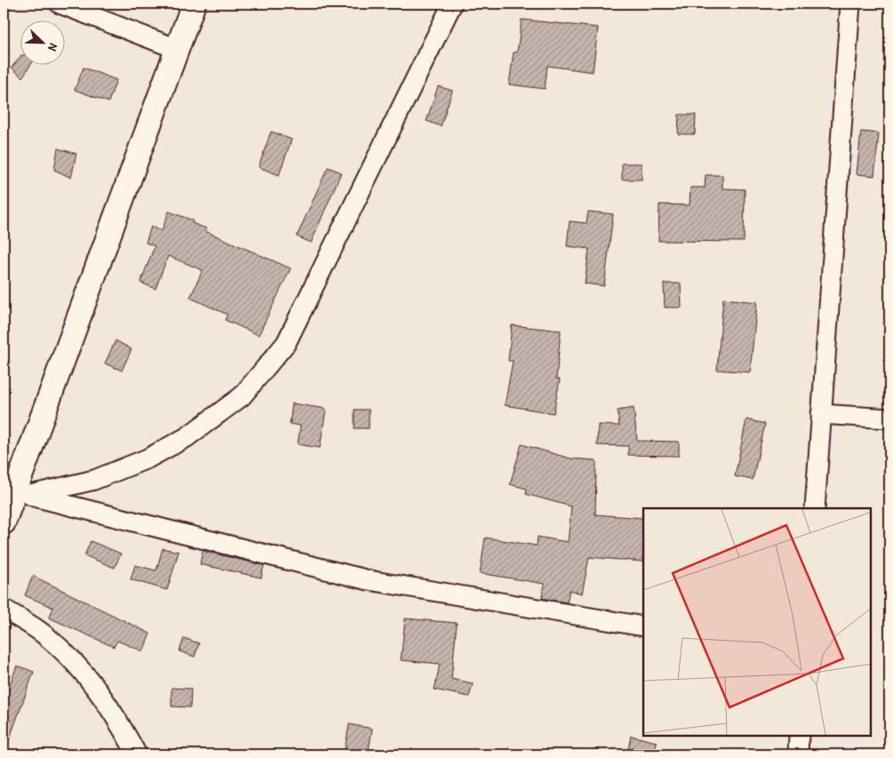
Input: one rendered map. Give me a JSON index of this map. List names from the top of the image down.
{
  "north": "bottom right"
}
